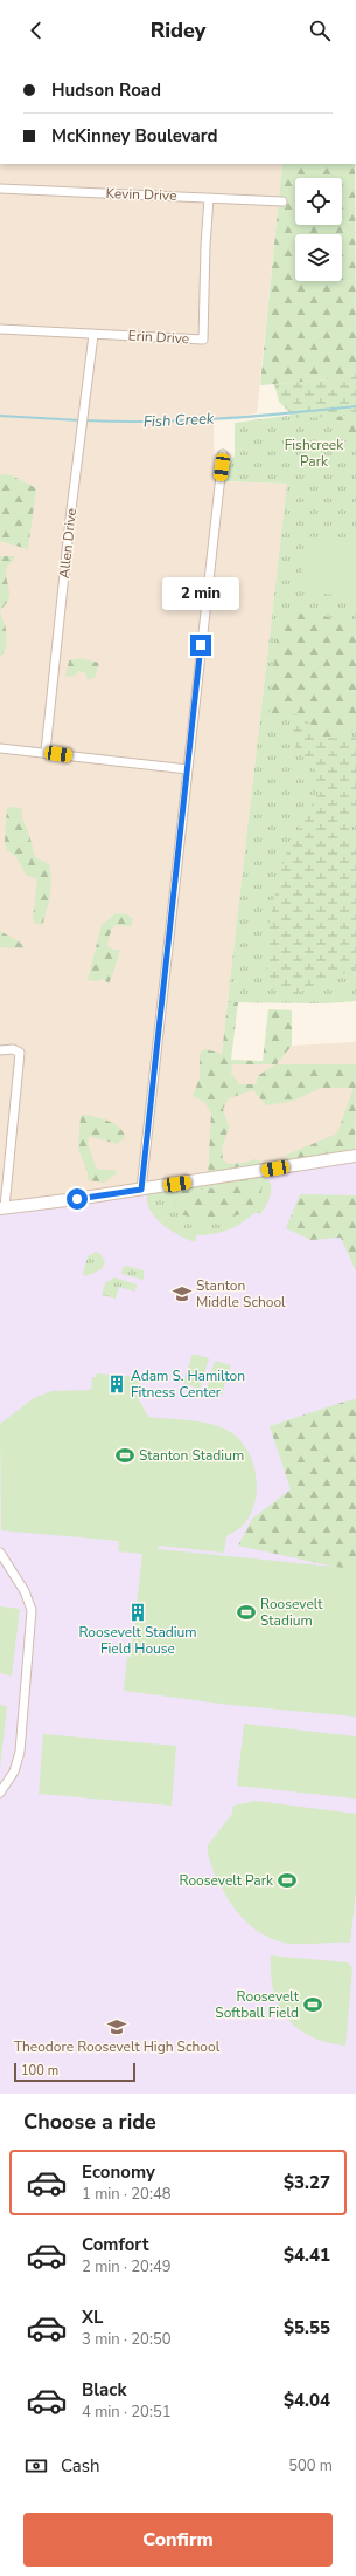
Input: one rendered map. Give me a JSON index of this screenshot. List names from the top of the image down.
{
  "streets": {
    "street": ["Kevin Drive", "Erin Drive", "Allen Drive"]
  },
  "crossings": [
    ["Kevin Drive", "Erin Drive"],
    ["Erin Drive", "Allen Drive"]
  ],
  "water": ["Fish Creek"],
  "parks": ["Fishcreek Park"],
  "places": {
    "school or university": ["Stanton Middle School", "Theodore Roosevelt High School"],
    "building": ["Adam S. Hamilton Fitness Center", "Roosevelt Stadium Field House"],
    "sports": [
      "Stanton Stadium",
      "Roosevelt Stadium",
      "Roosevelt Park",
      "Roosevelt Softball Field"
    ]
  },
  "scale_bar": "100 m",
  "page": {
    "header": "Ridey",
    "banner": ["Hudson Road", "McKinney Boulevard"],
    "bubble": "2 min",
    "scale": "100 m",
    "heading": "Choose a ride",
    "list": [
      {
        "name": "Economy",
        "note": "1 min · 20:48",
        "value": "$3.27"
      },
      {
        "name": "Comfort",
        "note": "2 min · 20:49",
        "value": "$4.41"
      },
      {
        "name": "XL",
        "note": "3 min · 20:50",
        "value": "$5.55"
      },
      {
        "name": "Black",
        "note": "4 min · 20:51",
        "value": "$4.04"
      }
    ],
    "pay": ["Cash", "500 m"],
    "buttons": "Confirm"
  }
}
